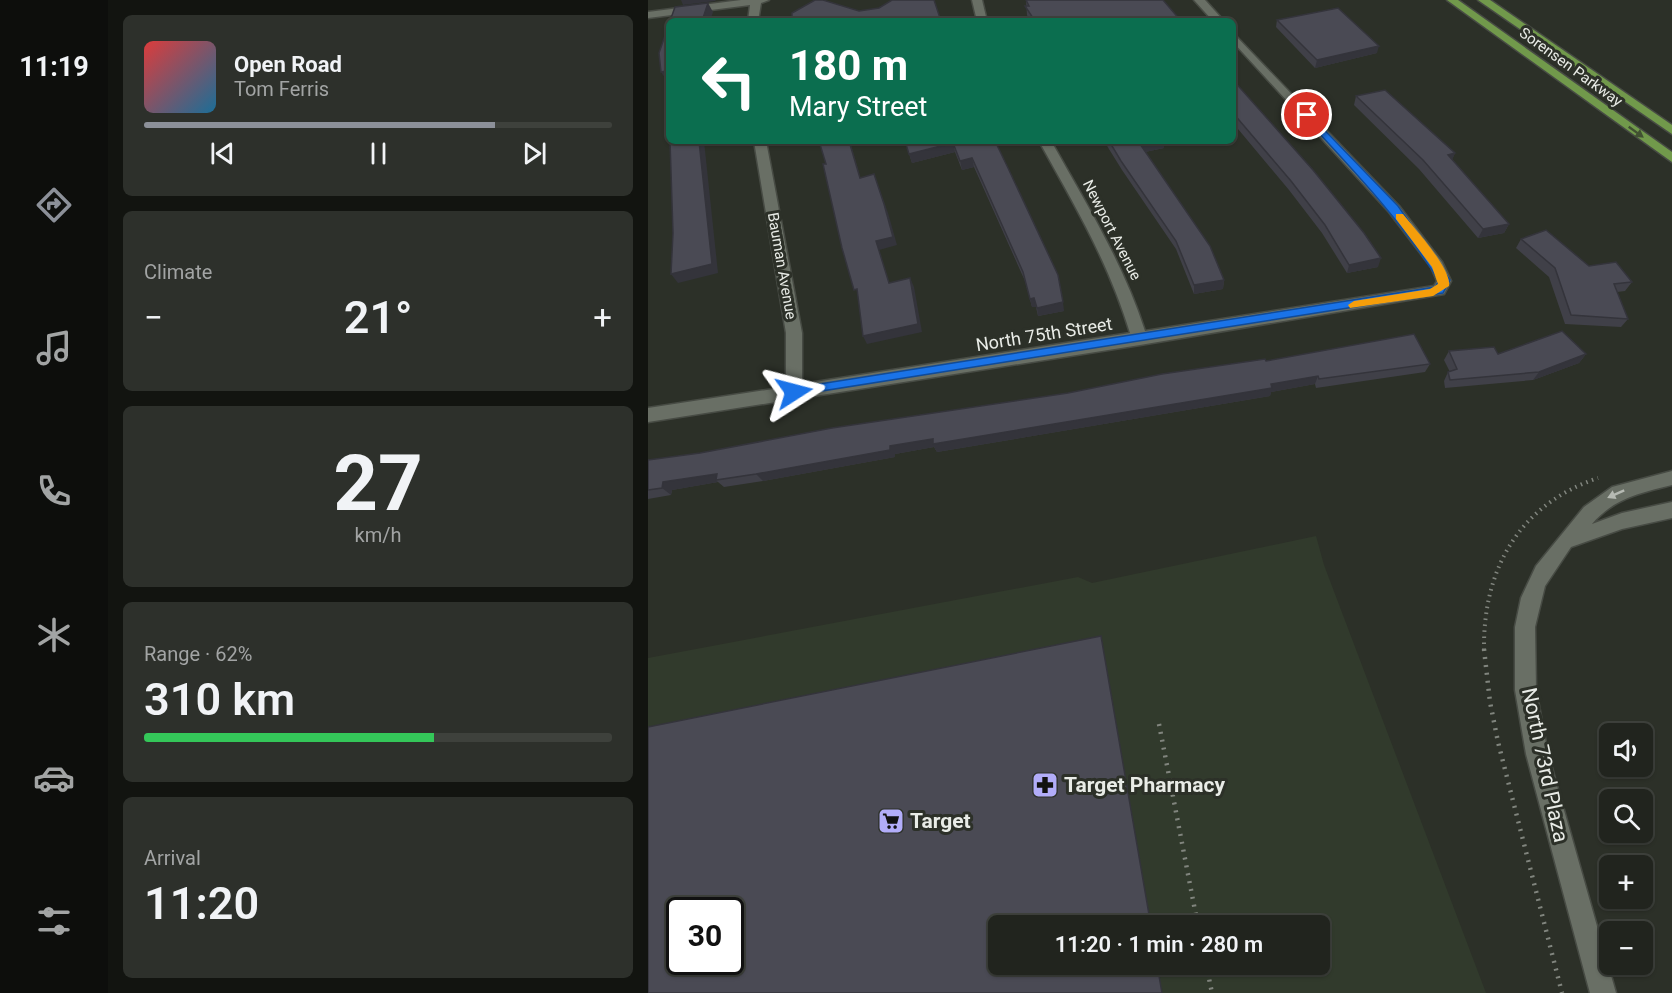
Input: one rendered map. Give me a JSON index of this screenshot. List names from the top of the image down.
{
  "streets": {
    "main road": ["Sorensen Parkway"],
    "street": [
      "Newport Avenue",
      "Bauman Avenue",
      "North 75th Street",
      "North 73rd Plaza"
    ]
  },
  "crossings": [
    ["Newport Avenue", "North 75th Street"],
    ["Bauman Avenue", "North 75th Street"]
  ],
  "places": {
    "pharmacy": ["Target Pharmacy"],
    "supermarket": ["Target"]
  },
  "page": {
    "tabs": "11:19",
    "turn": ["180 m", "Mary Street"],
    "song": ["Open Road", "Tom Ferris"],
    "tile": [
      "Climate",
      ["27", "km/h"],
      ["Range · 62%", "310 km"],
      ["Arrival", "11:20"]
    ],
    "heat": ["−", "21°", "+"],
    "map_buttons": ["+", "−"],
    "limit": "30",
    "trip": "11:20 · 1 min · 280 m"
  }
}
